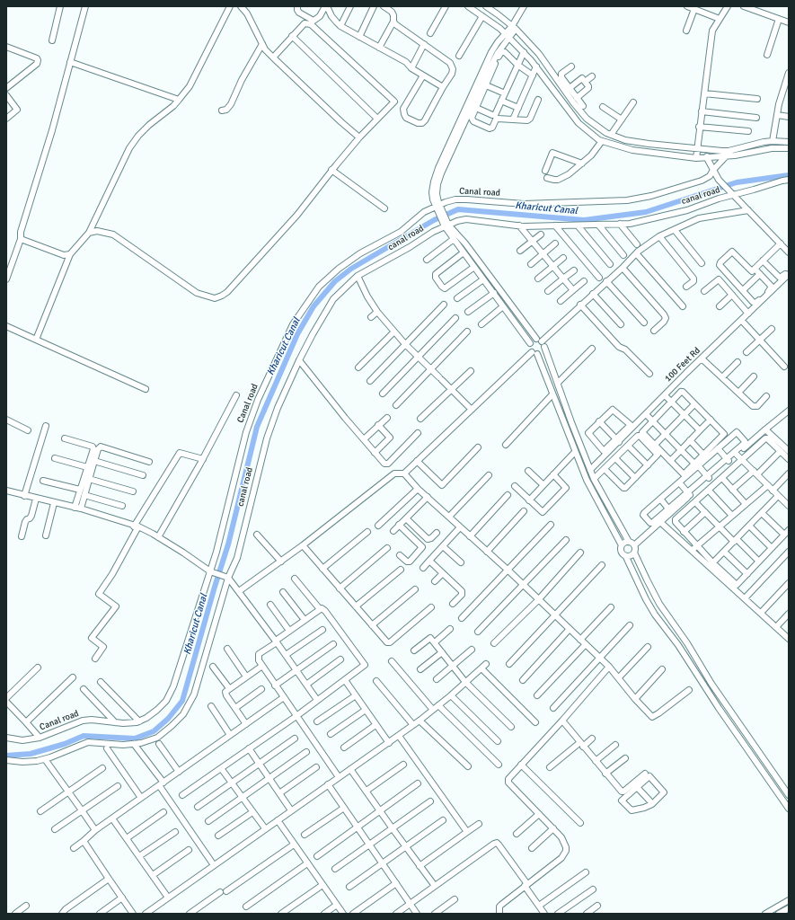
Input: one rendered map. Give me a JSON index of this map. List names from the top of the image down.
{
  "streets": {
    "street": ["Canal road", "canal road", "100 Feet Rd"]
  },
  "water": ["Kharicut Canal"]
}
